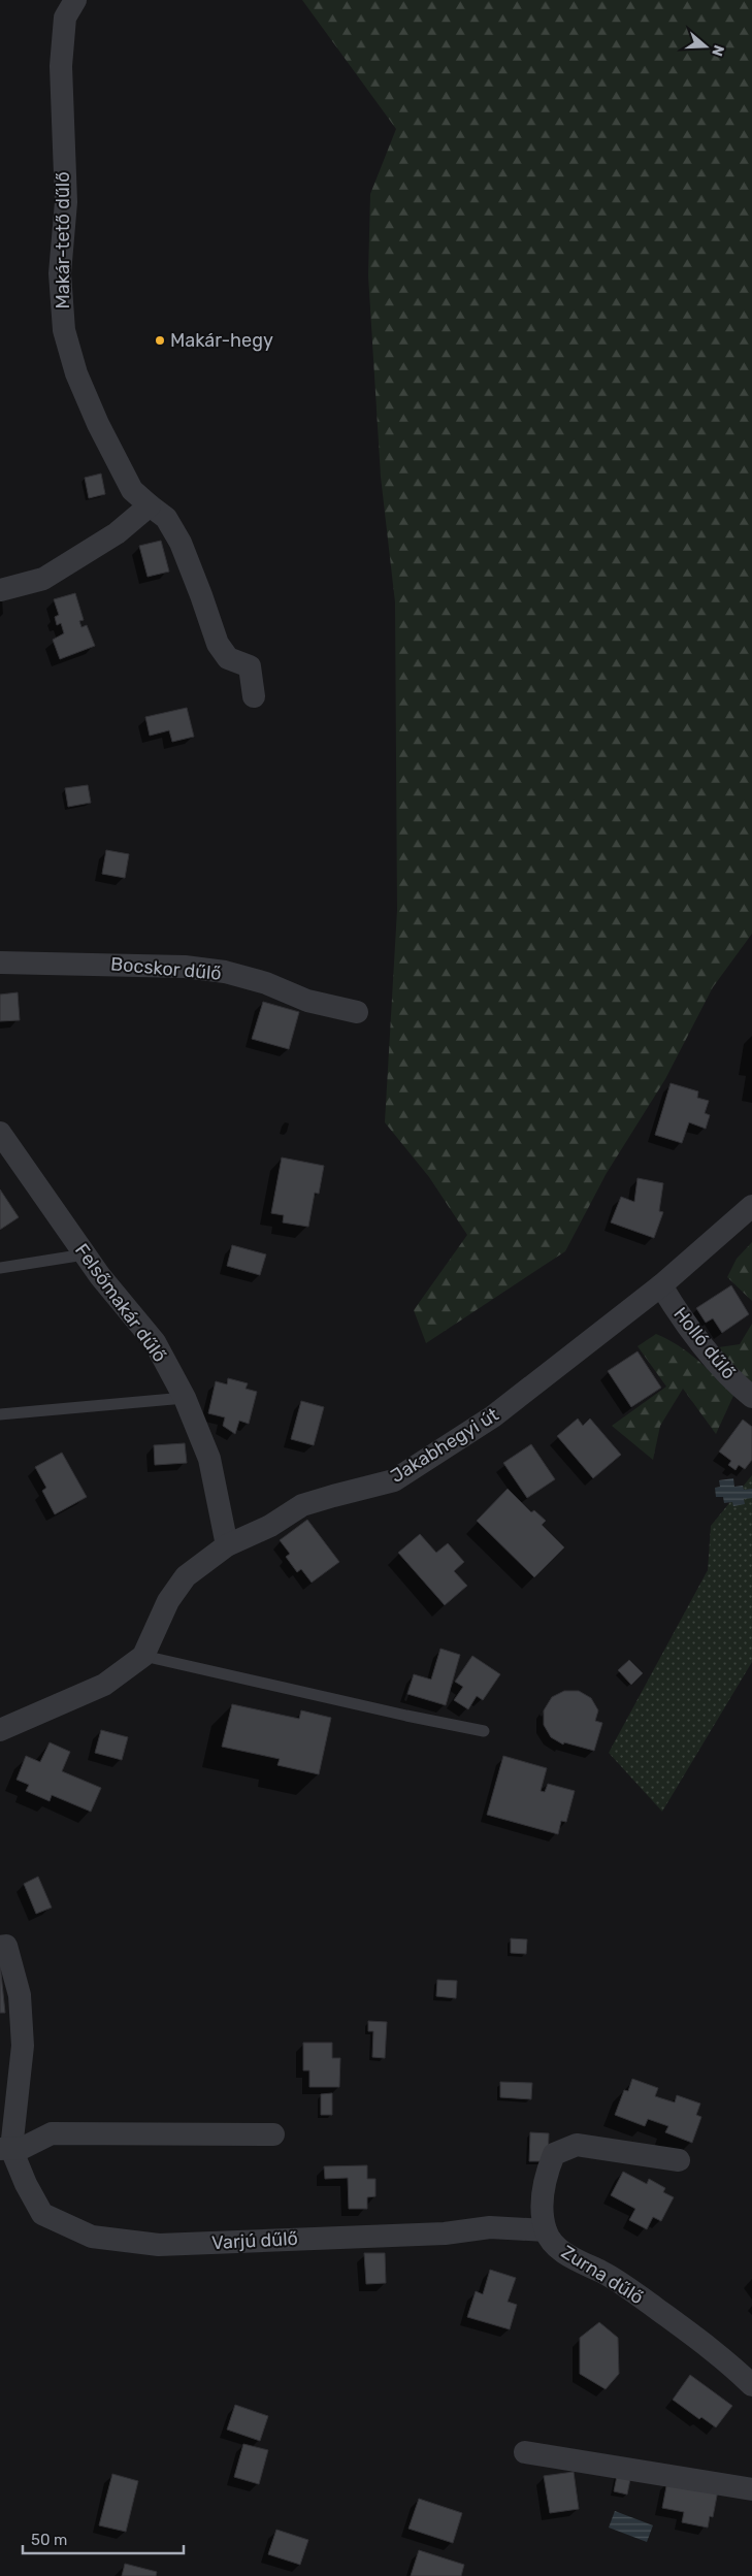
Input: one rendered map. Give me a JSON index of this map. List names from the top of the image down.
{
  "streets": {
    "street": [
      "Makár-tető dűlő",
      "Bocskor dűlő",
      "Felsőmakár dűlő",
      "Holló dűlő",
      "Jakabhegyi út",
      "Varjú dűlő",
      "Zurna dűlő"
    ]
  },
  "crossings": [
    ["Felsőmakár dűlő", "Jakabhegyi út"],
    ["Holló dűlő", "Jakabhegyi út"],
    ["Varjú dűlő", "Zurna dűlő"]
  ],
  "places": ["Makár-hegy"],
  "scale_bar": "50 m",
  "north": "right"
}
